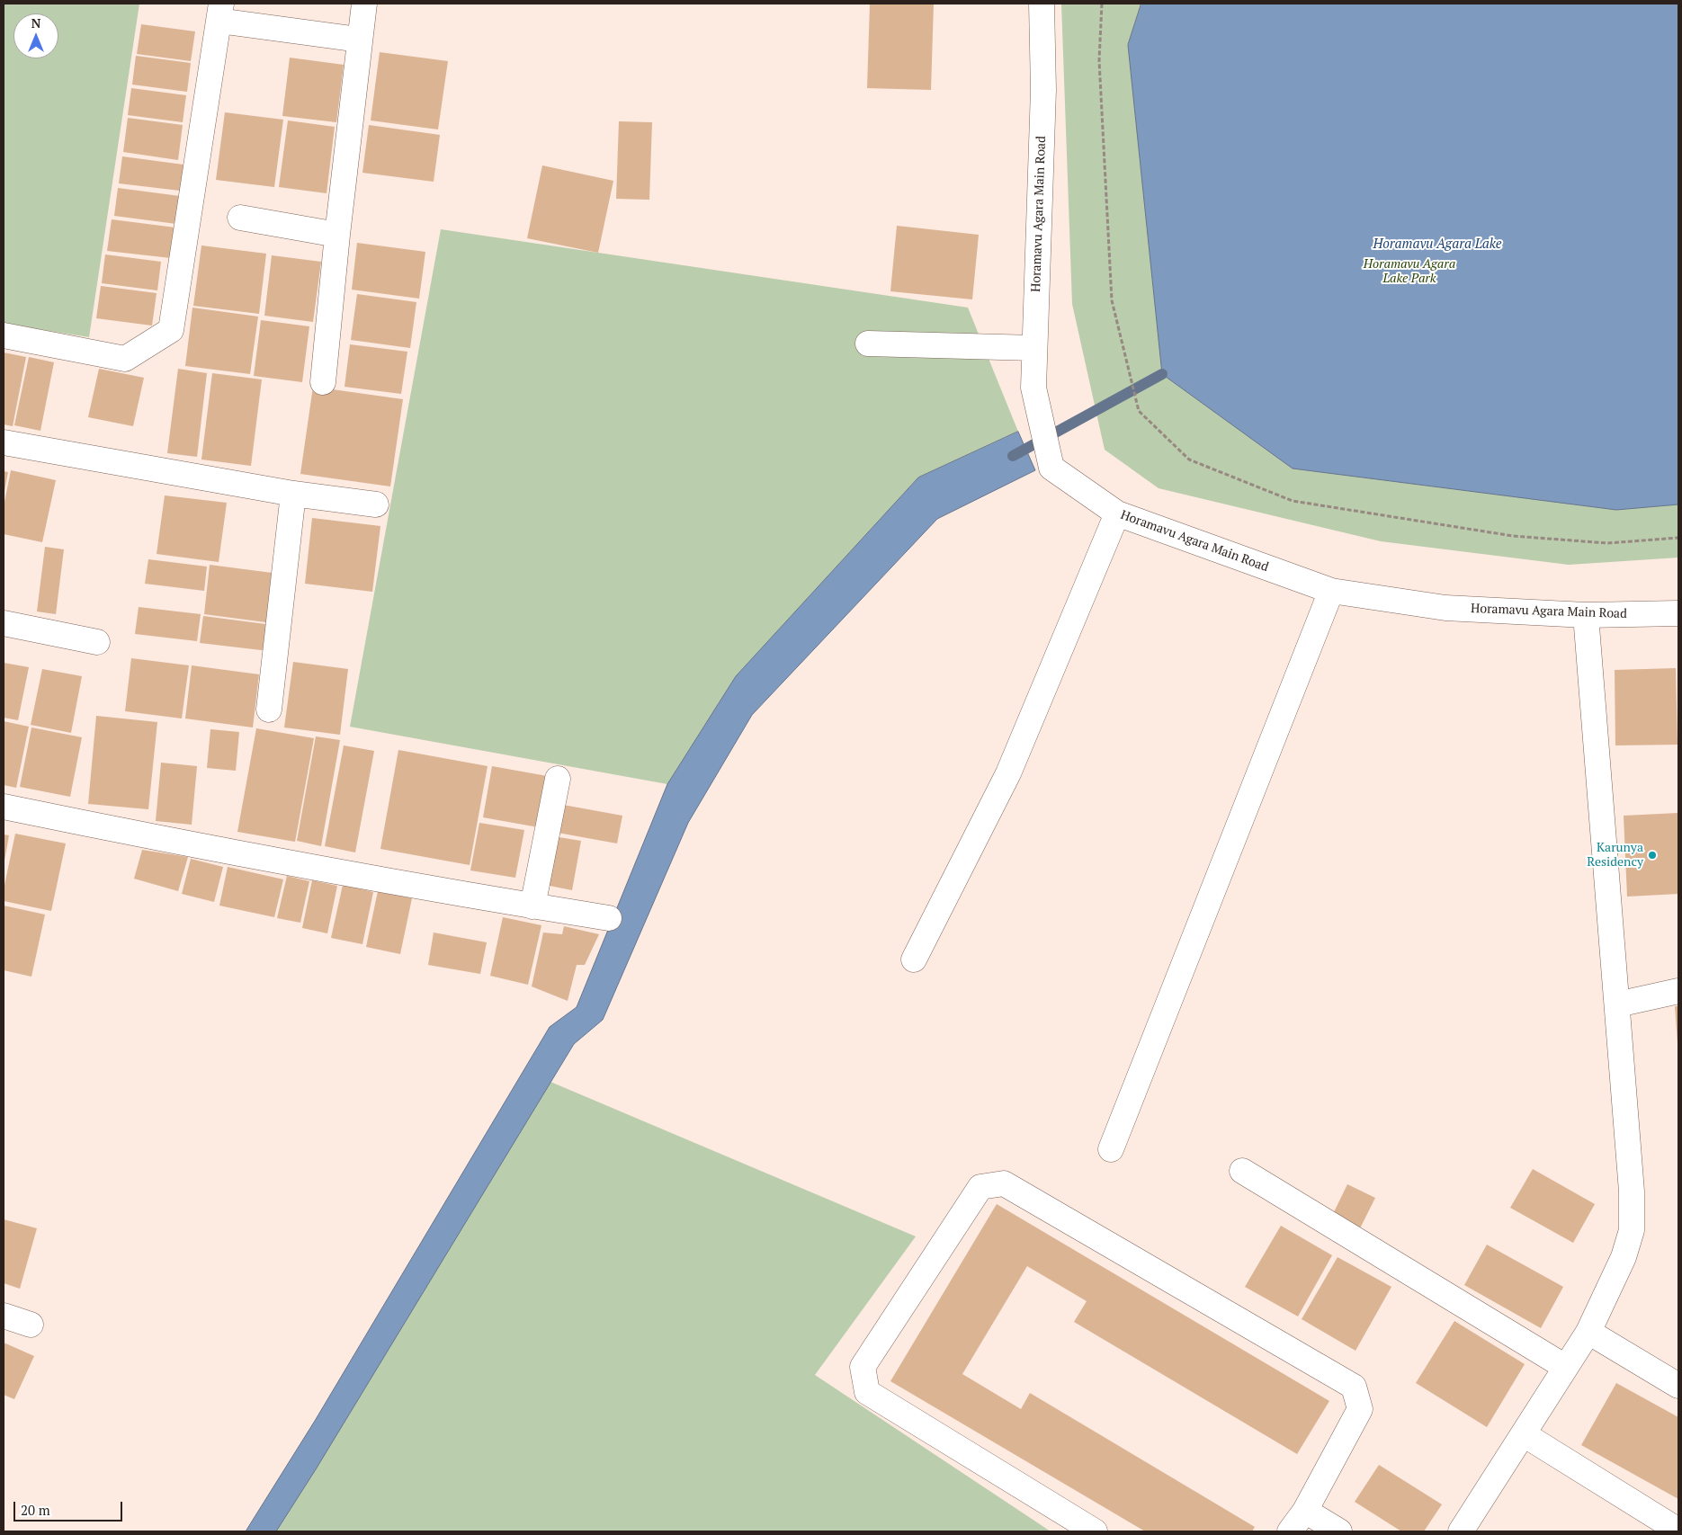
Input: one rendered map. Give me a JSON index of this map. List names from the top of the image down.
{
  "streets": {
    "street": ["Horamavu Agara Main Road"]
  },
  "water": ["Horamavu Agara Lake"],
  "parks": ["Horamavu Agara Lake Park"],
  "places": ["Karunya Residency"],
  "scale_bar": "20 m",
  "north": "top"
}
